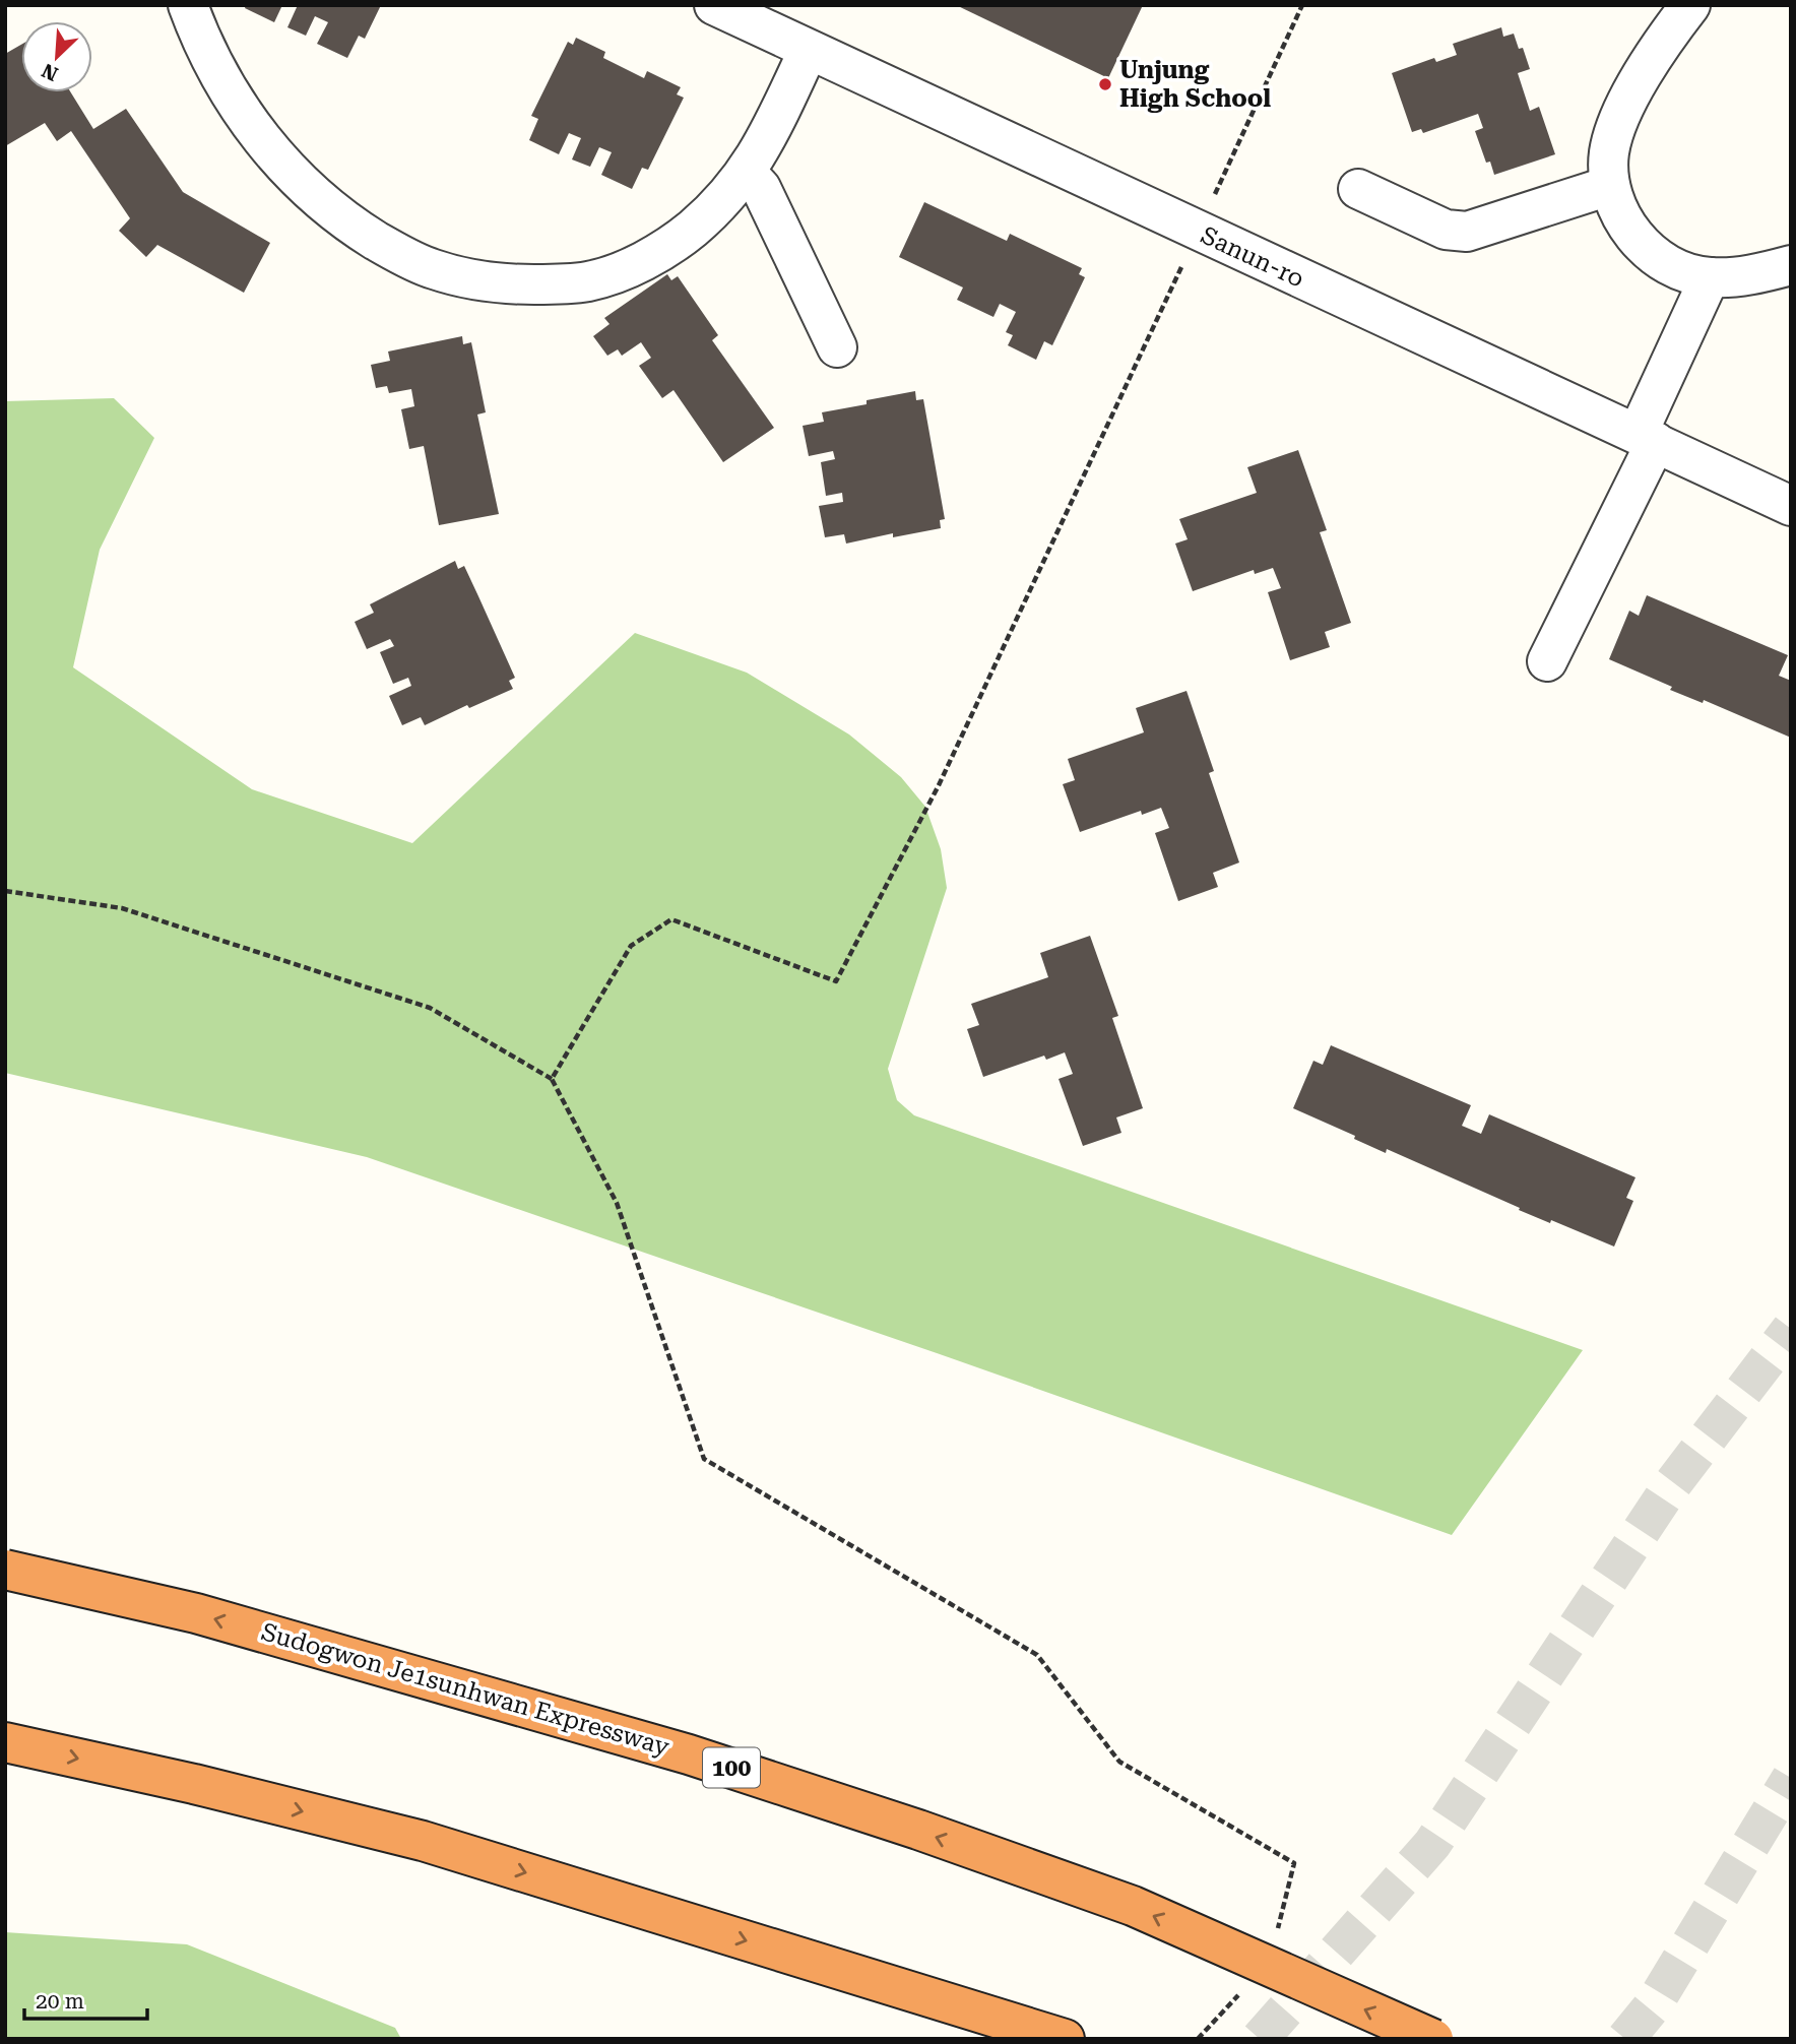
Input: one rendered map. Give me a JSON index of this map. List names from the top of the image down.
{
  "streets": {
    "highway": ["Sudogwon Je1sunhwan Expressway", "100"],
    "street": ["Sanun-ro"]
  },
  "places": ["Unjung High School"],
  "scale_bar": "20 m",
  "north": "bottom left"
}
